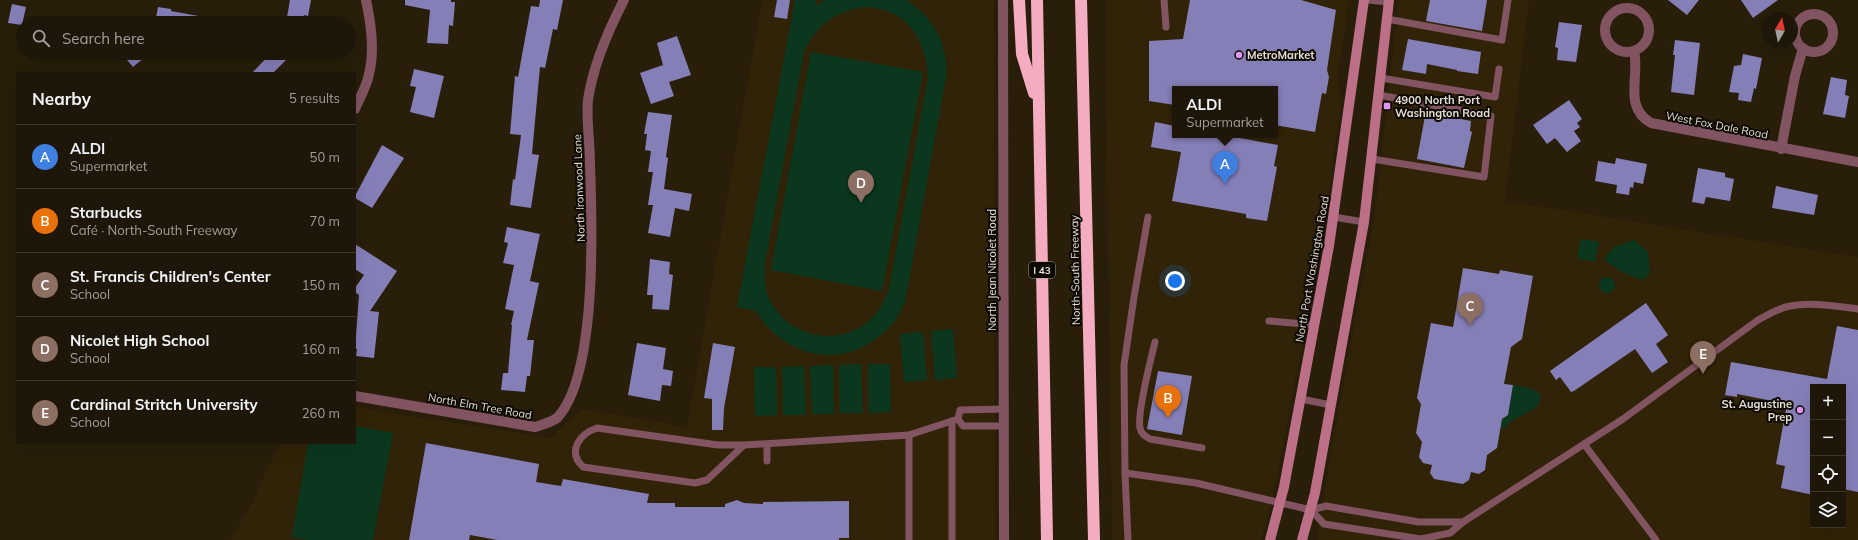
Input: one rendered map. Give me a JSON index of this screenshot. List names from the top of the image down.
{
  "streets": {
    "highway": ["I 43", "North-South Freeway"],
    "main road": ["North Port Washington Road"],
    "street": [
      "West Fox Dale Road",
      "North Ironwood Lane",
      "North Jean Nicolet Road",
      "North Elm Tree Road"
    ]
  },
  "crossings": [
    ["North Ironwood Lane", "North Elm Tree Road"]
  ],
  "places": {
    "other": ["MetroMarket", "St. Augustine Prep"],
    "transit": ["4900 North Port Washington Road"]
  },
  "north": "top",
  "page": {
    "search": "Search here",
    "heading": ["Nearby", "5 results"],
    "popup": ["ALDI", "Supermarket"],
    "list": [
      {
        "mark": "A",
        "name": "ALDI",
        "note": "Supermarket",
        "value": "50 m"
      },
      {
        "mark": "B",
        "name": "Starbucks",
        "note": "Café · North-South Freeway",
        "value": "70 m"
      },
      {
        "mark": "C",
        "name": "St. Francis Children's Center",
        "note": "School",
        "value": "150 m"
      },
      {
        "mark": "D",
        "name": "Nicolet High School",
        "note": "School",
        "value": "160 m"
      },
      {
        "mark": "E",
        "name": "Cardinal Stritch University",
        "note": "School",
        "value": "260 m"
      }
    ],
    "pins": [
      "A",
      "D",
      "C",
      "E",
      "B"
    ],
    "map_buttons": ["+", "−"]
  }
}
